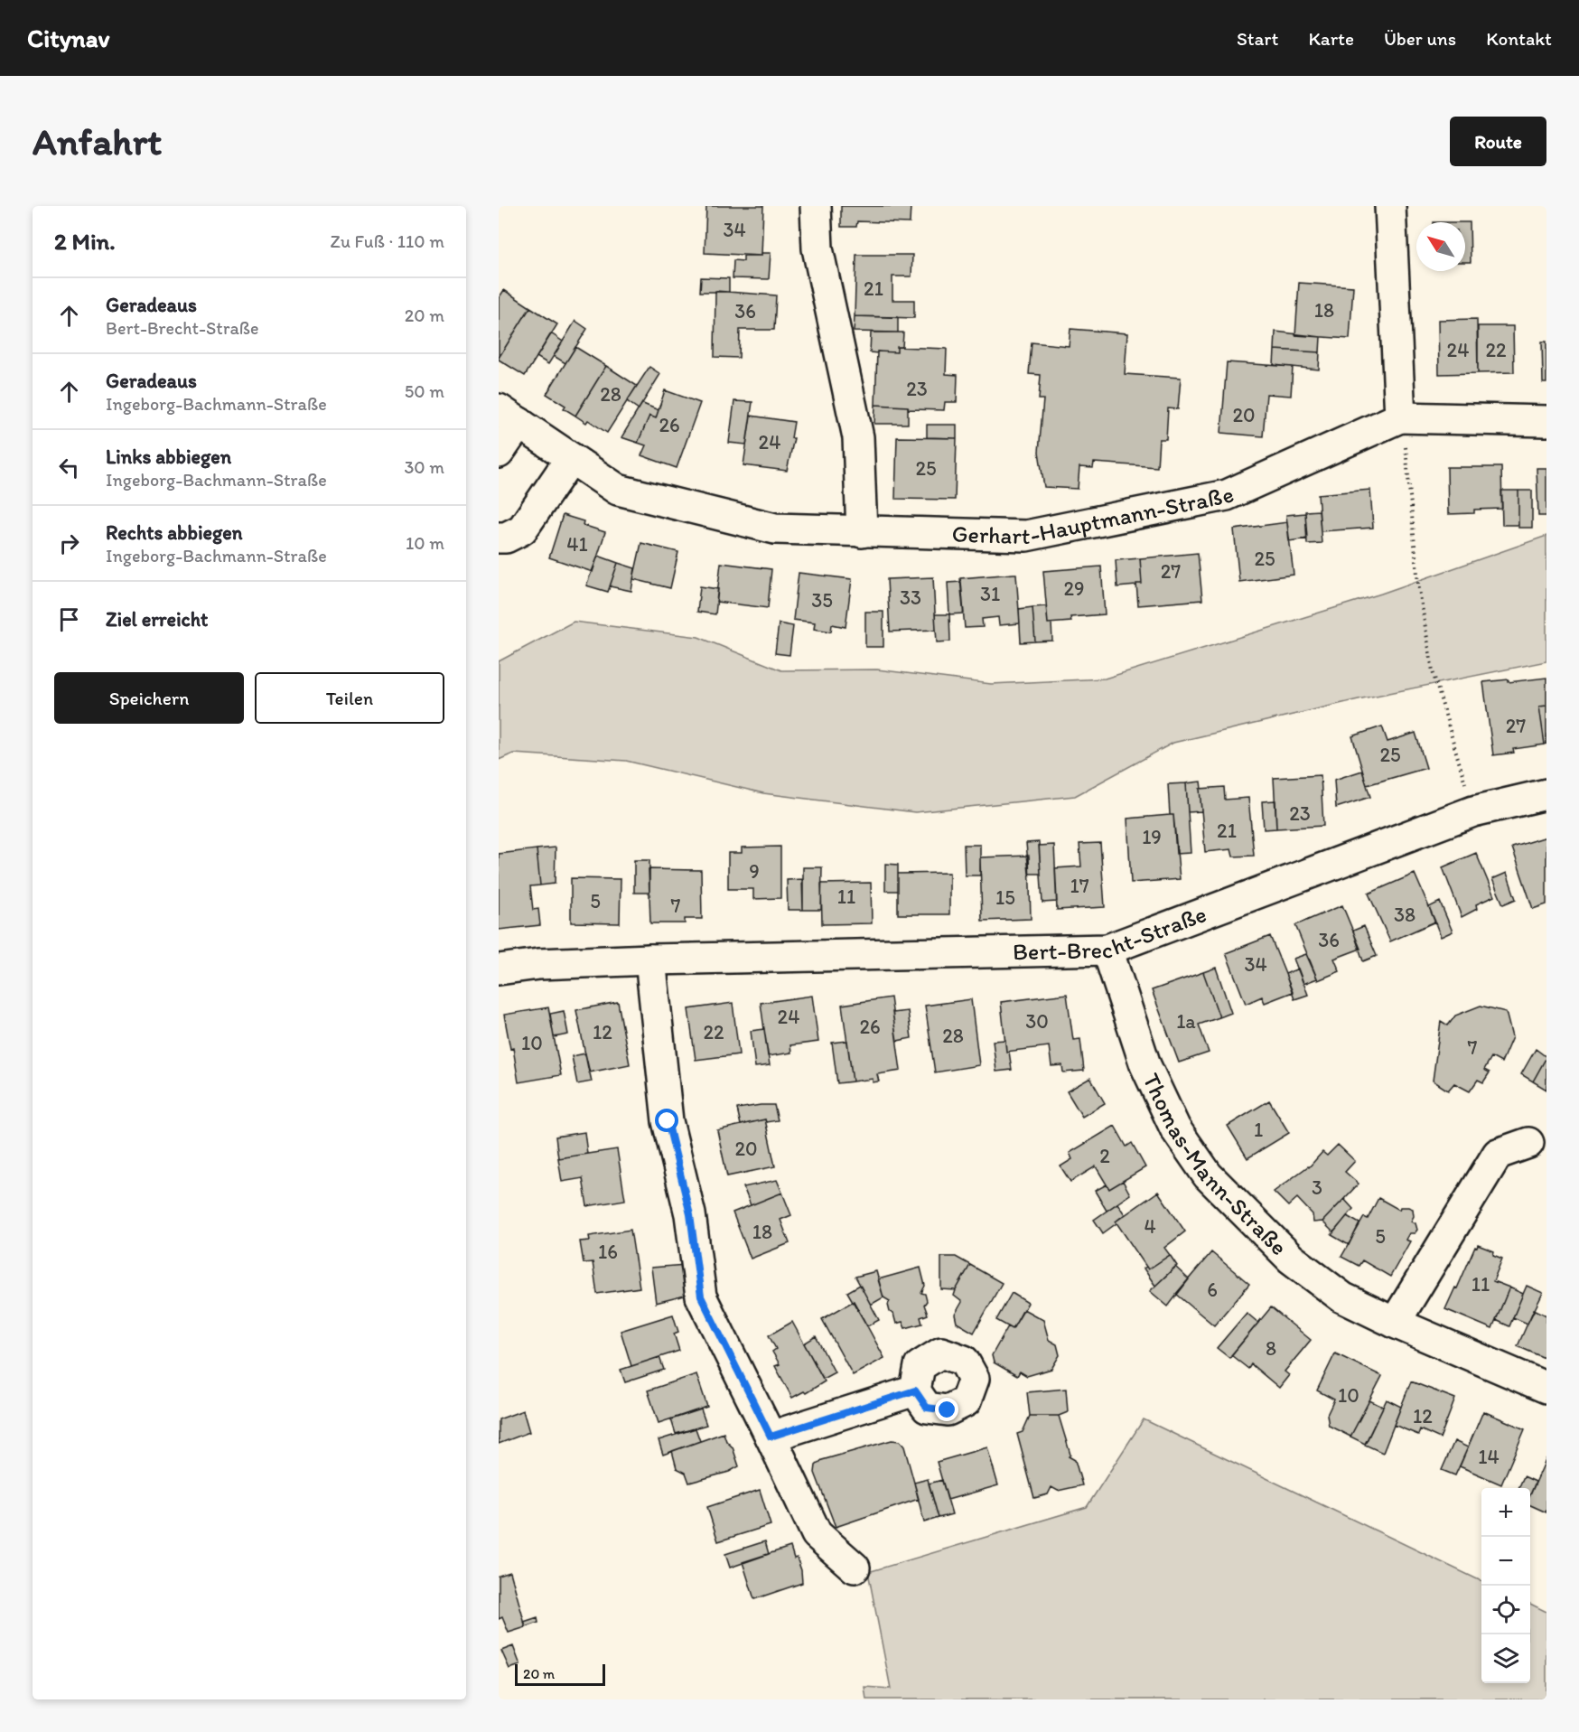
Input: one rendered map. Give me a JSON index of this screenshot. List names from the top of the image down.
{
  "streets": {
    "street": ["Gerhart-Hauptmann-Straße", "Bert-Brecht-Straße", "Thomas-Mann-Straße"]
  },
  "crossings": [
    ["Bert-Brecht-Straße", "Thomas-Mann-Straße"]
  ],
  "house_numbers": [
    "34",
    "21",
    "18",
    "36",
    "24",
    "22",
    "23",
    "28",
    "20",
    "26",
    "24",
    "25",
    "41",
    "25",
    "27",
    "29",
    "31",
    "33",
    "35",
    "27",
    "25",
    "23",
    "21",
    "19",
    "9",
    "17",
    "11",
    "15",
    "5",
    "7",
    "38",
    "36",
    "34",
    "24",
    "30",
    "1a",
    "26",
    "12",
    "22",
    "28",
    "10",
    "7",
    "1",
    "20",
    "2",
    "3",
    "4",
    "18",
    "5",
    "16",
    "11",
    "6",
    "8",
    "10",
    "12",
    "14"
  ],
  "scale_bar": "20 m",
  "north": "top left",
  "page": {
    "header": "Citynav",
    "nav": [
      "Start",
      "Karte",
      "Über uns",
      "Kontakt"
    ],
    "buttons": [
      "Route",
      ["Speichern", "Teilen"]
    ],
    "title": "Anfahrt",
    "heading": ["2 Min.", "Zu Fuß · 110 m"],
    "list": [
      ["Geradeaus", "Bert-Brecht-Straße", "20 m"],
      ["Geradeaus", "Ingeborg-Bachmann-Straße", "50 m"],
      ["Links abbiegen", "Ingeborg-Bachmann-Straße", "30 m"],
      ["Rechts abbiegen", "Ingeborg-Bachmann-Straße", "10 m"],
      "Ziel erreicht"
    ],
    "map_buttons": ["+", "−"],
    "scale": "20 m"
  }
}
